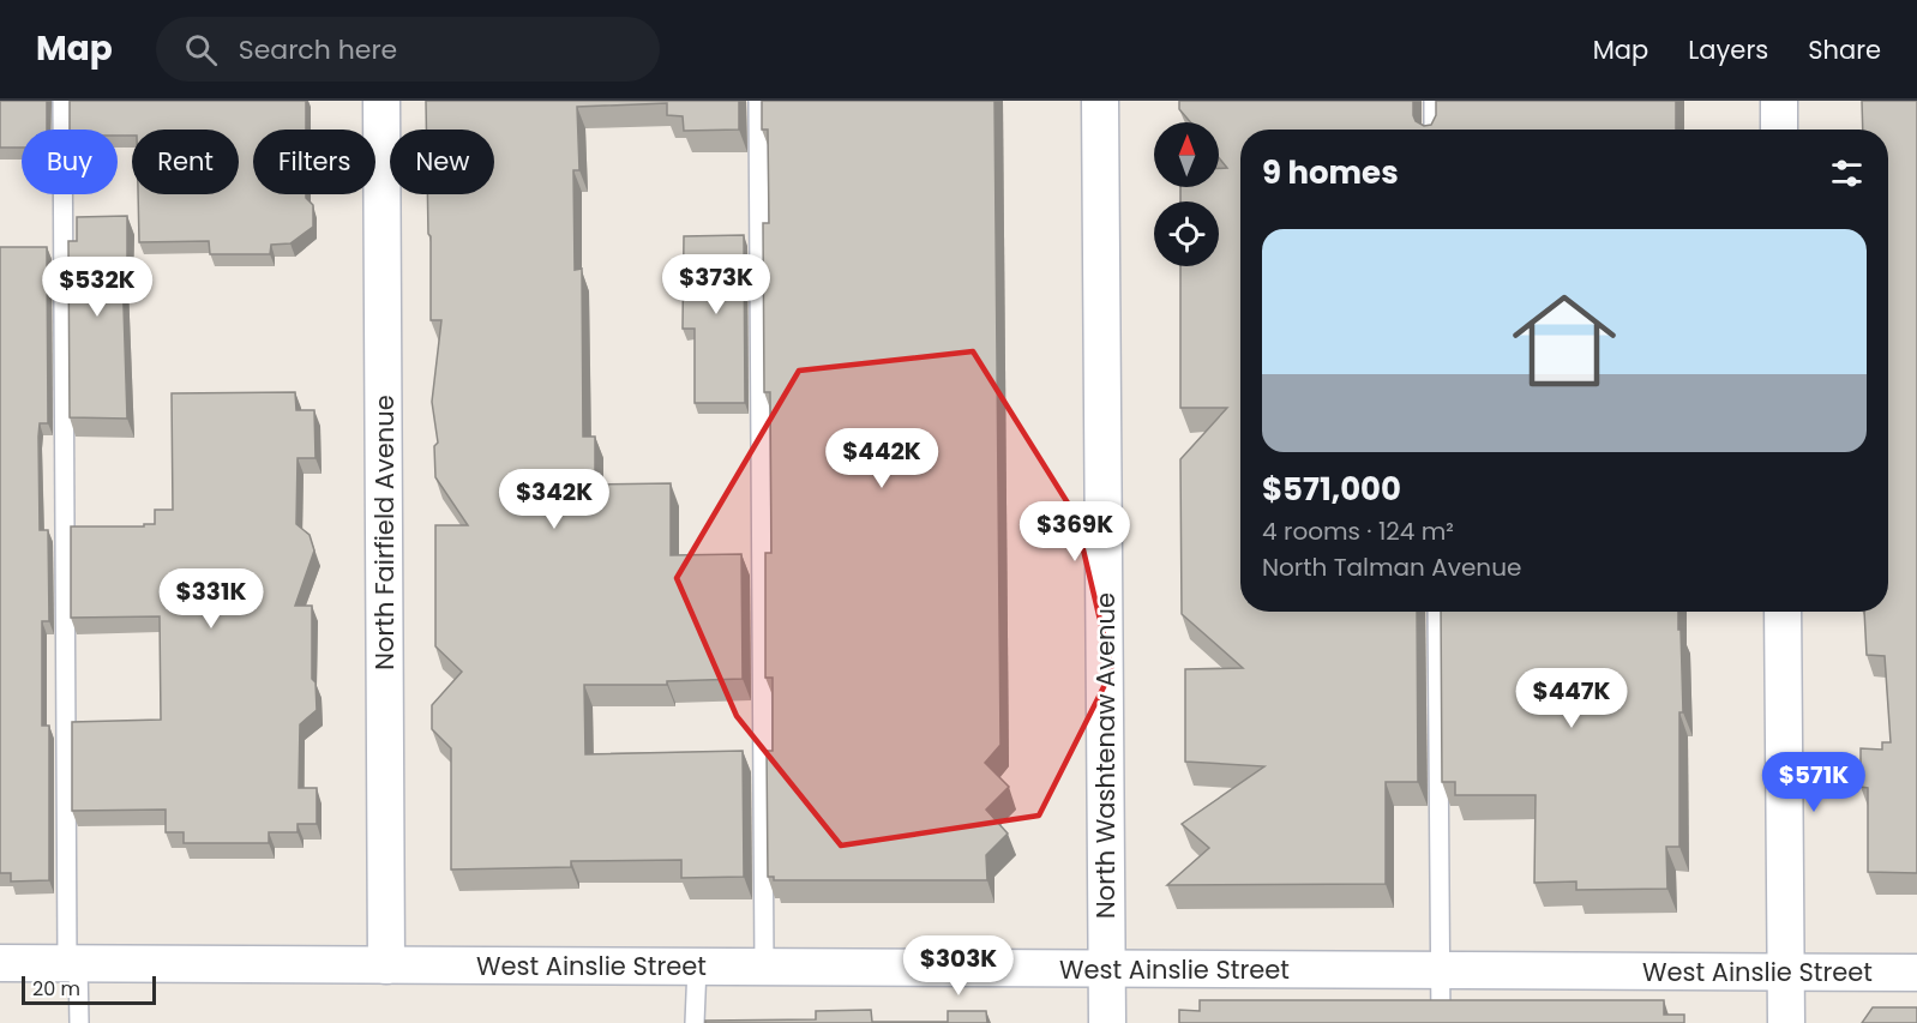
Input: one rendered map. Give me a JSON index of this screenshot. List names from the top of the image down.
{
  "streets": {
    "street": ["North Fairfield Avenue", "North Washtenaw Avenue", "West Ainslie Street"]
  },
  "crossings": [
    ["North Fairfield Avenue", "West Ainslie Street"],
    ["North Washtenaw Avenue", "West Ainslie Street"]
  ],
  "scale_bar": "20 m",
  "north": "top",
  "page": {
    "header": "Map",
    "search": "Search here",
    "nav": ["Map", "Layers", "Share"],
    "chip": [
      "Buy",
      "Rent",
      "Filters",
      "New"
    ],
    "heading": "9 homes",
    "list": [
      {
        "name": "$571,000",
        "note": "4 rooms · 124 m² · North Talman Avenue"
      }
    ],
    "price": [
      "$373K",
      "$532K",
      "$442K",
      "$342K",
      "$369K",
      "$331K",
      "$447K",
      "$571K",
      "$303K"
    ],
    "scale": "20 m"
  }
}
